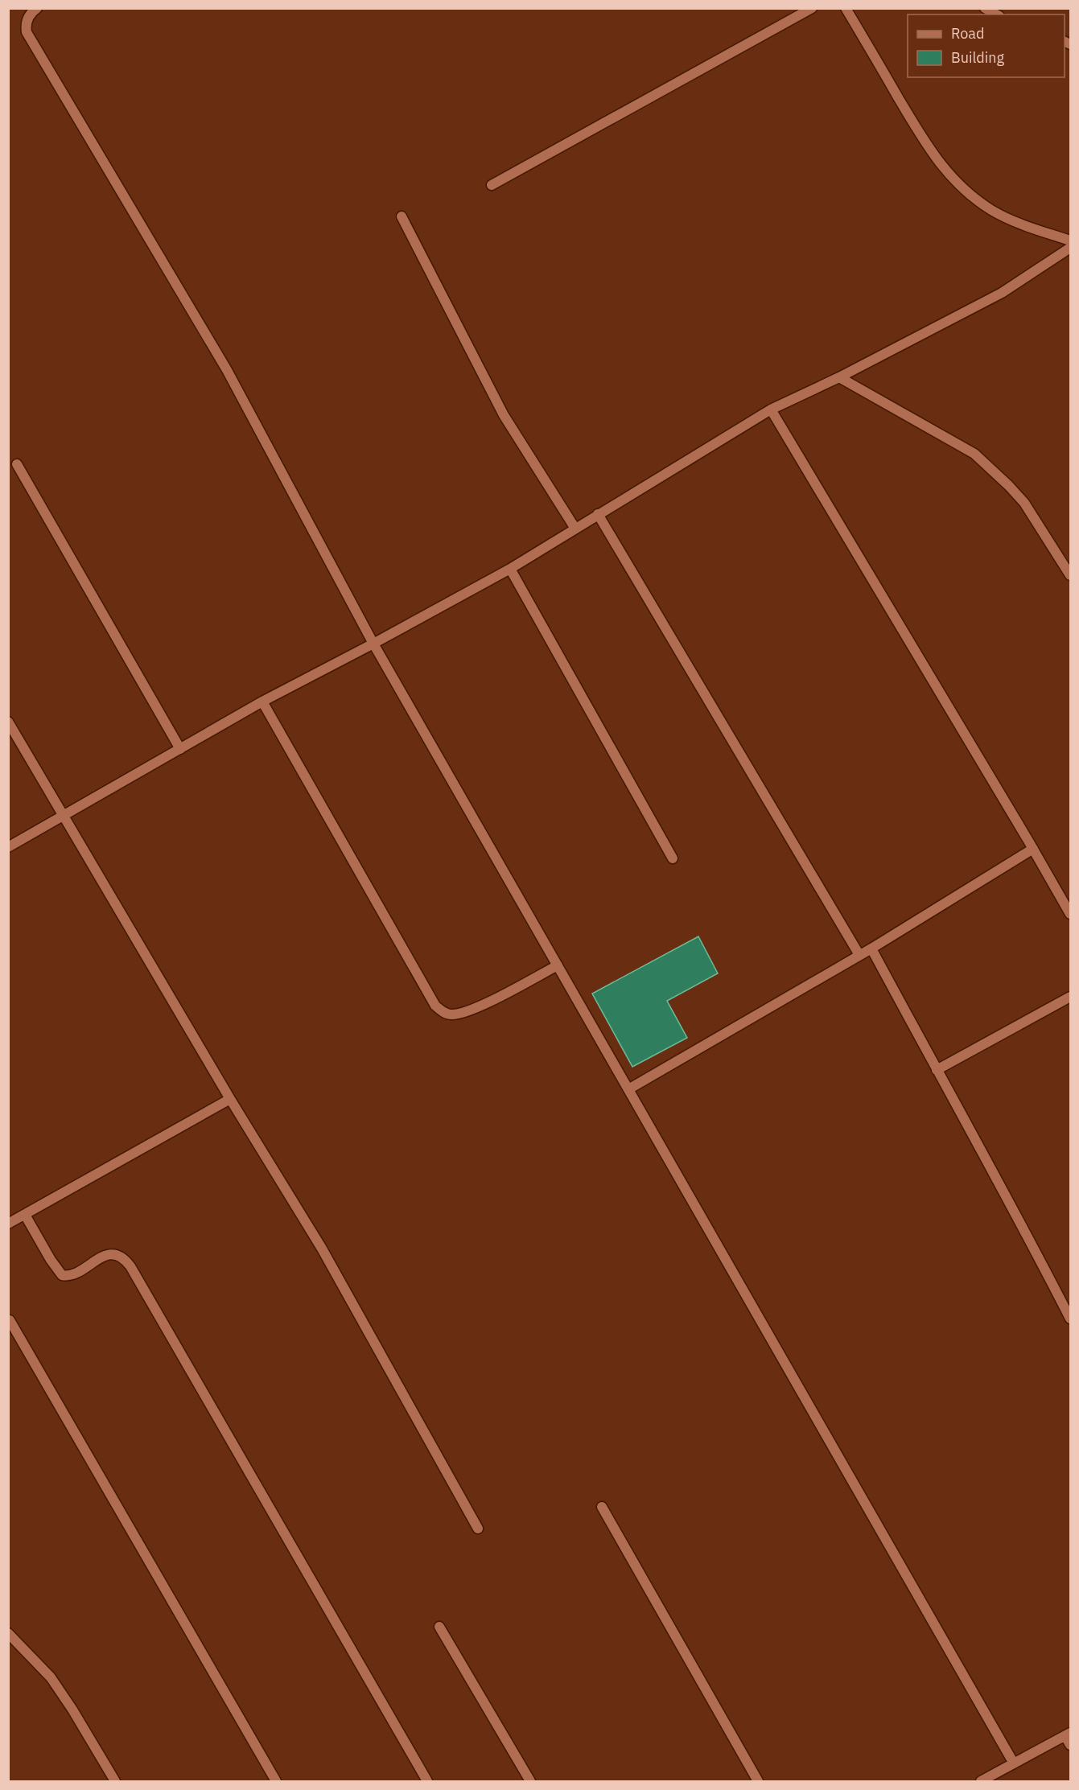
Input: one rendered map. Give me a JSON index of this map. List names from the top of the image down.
{
  "legend": ["Road", "Building"]
}
